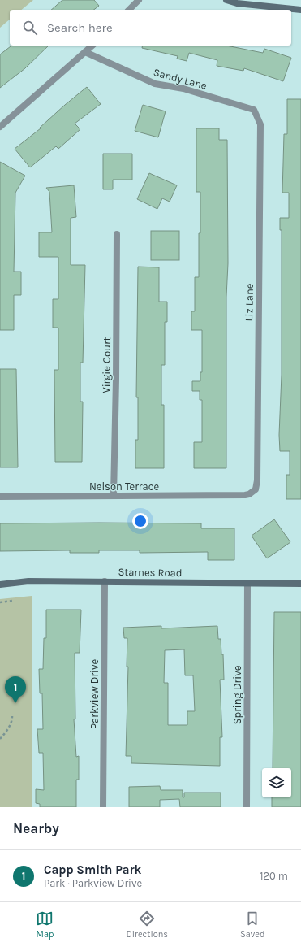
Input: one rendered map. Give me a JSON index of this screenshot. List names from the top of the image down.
{
  "streets": {
    "main road": ["Starnes Road"],
    "street": [
      "Sandy Lane",
      "Liz Lane",
      "Virgie Court",
      "Nelson Terrace",
      "Parkview Drive",
      "Spring Drive"
    ]
  },
  "crossings": [
    ["Sandy Lane", "Liz Lane"],
    ["Liz Lane", "Nelson Terrace"],
    ["Virgie Court", "Nelson Terrace"],
    ["Starnes Road", "Parkview Drive"],
    ["Starnes Road", "Spring Drive"]
  ],
  "page": {
    "search": "Search here",
    "pins": "1",
    "heading": "Nearby",
    "list": [
      {
        "mark": "1",
        "name": "Capp Smith Park",
        "note": "Park · Parkview Drive",
        "value": "120 m"
      }
    ],
    "nav": ["Map", "Directions", "Saved"]
  }
}
